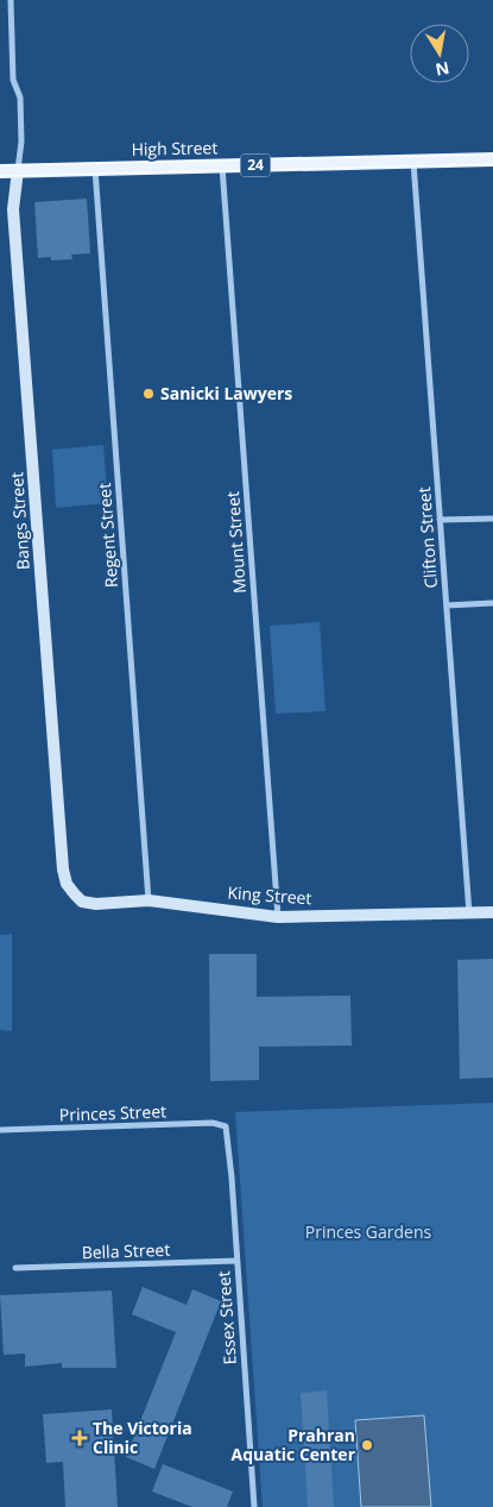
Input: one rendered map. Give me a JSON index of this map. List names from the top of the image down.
{
  "streets": {
    "main road": ["High Street", "24"],
    "street": [
      "Bangs Street",
      "Regent Street",
      "Clifton Street",
      "Mount Street",
      "King Street",
      "Princes Street",
      "Bella Street",
      "Essex Street"
    ]
  },
  "crossings": [
    ["High Street", "Bangs Street"],
    ["High Street", "Regent Street"],
    ["High Street", "Clifton Street"],
    ["High Street", "Mount Street"],
    ["Bangs Street", "King Street"],
    ["Regent Street", "King Street"],
    ["Clifton Street", "King Street"],
    ["Mount Street", "King Street"],
    ["Princes Street", "Essex Street"],
    ["Bella Street", "Essex Street"]
  ],
  "parks": ["Princes Gardens"],
  "places": {
    "other": ["Sanicki Lawyers", "Prahran Aquatic Center"],
    "health": ["The Victoria Clinic"]
  },
  "north": "bottom"
}
